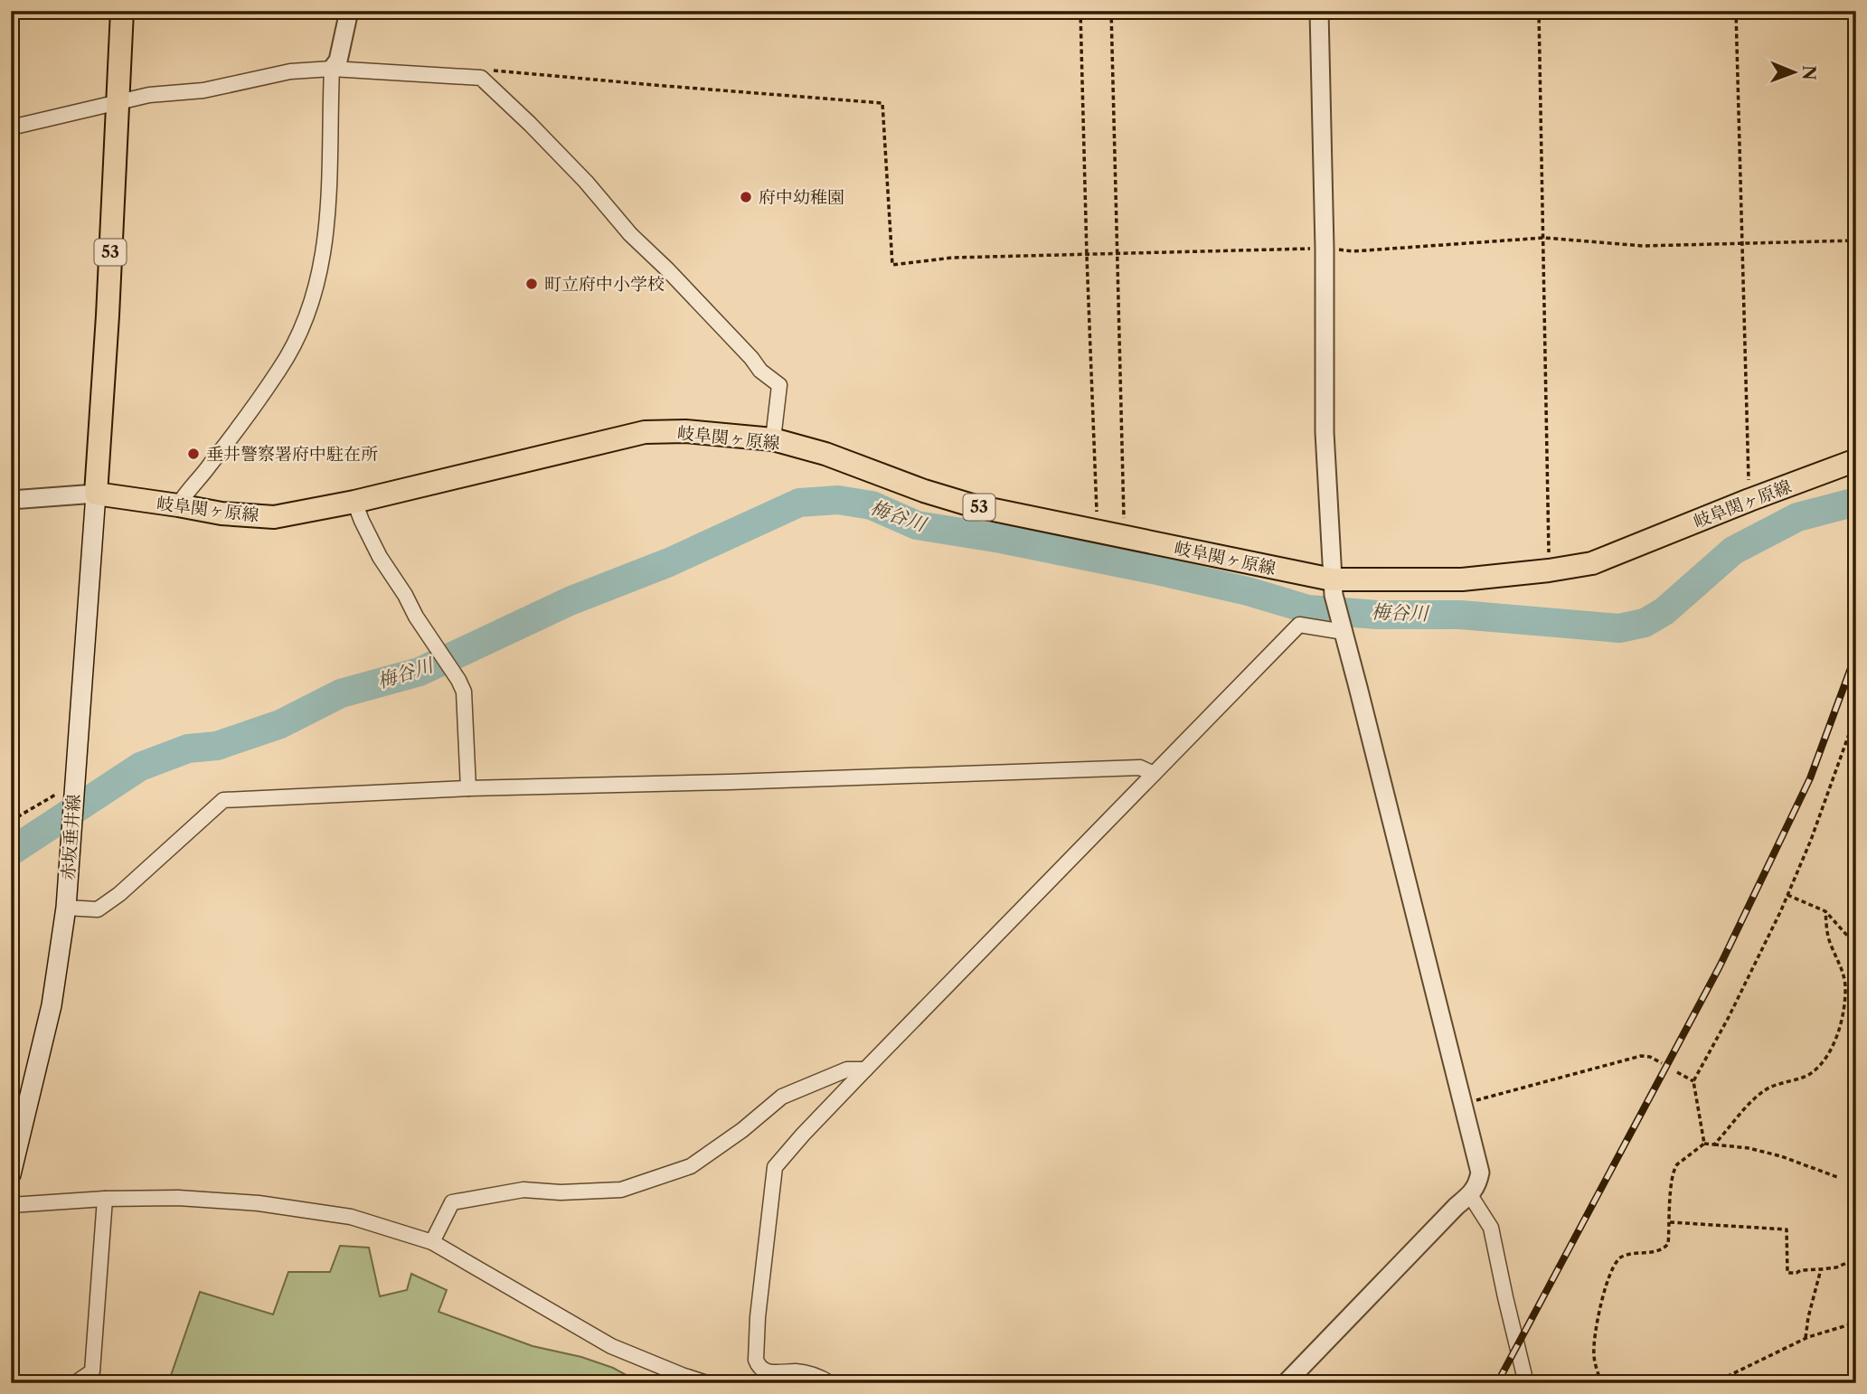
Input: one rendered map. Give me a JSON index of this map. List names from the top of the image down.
{
  "streets": {
    "main road": ["53", "岐阜関ヶ原線", "赤坂垂井線"]
  },
  "crossings": [
    ["53", "岐阜関ヶ原線"],
    ["53", "赤坂垂井線"],
    ["岐阜関ヶ原線", "赤坂垂井線"]
  ],
  "water": ["梅谷川"],
  "places": ["府中幼稚園", "町立府中小学校", "垂井警察署府中駐在所"],
  "north": "right"
}
